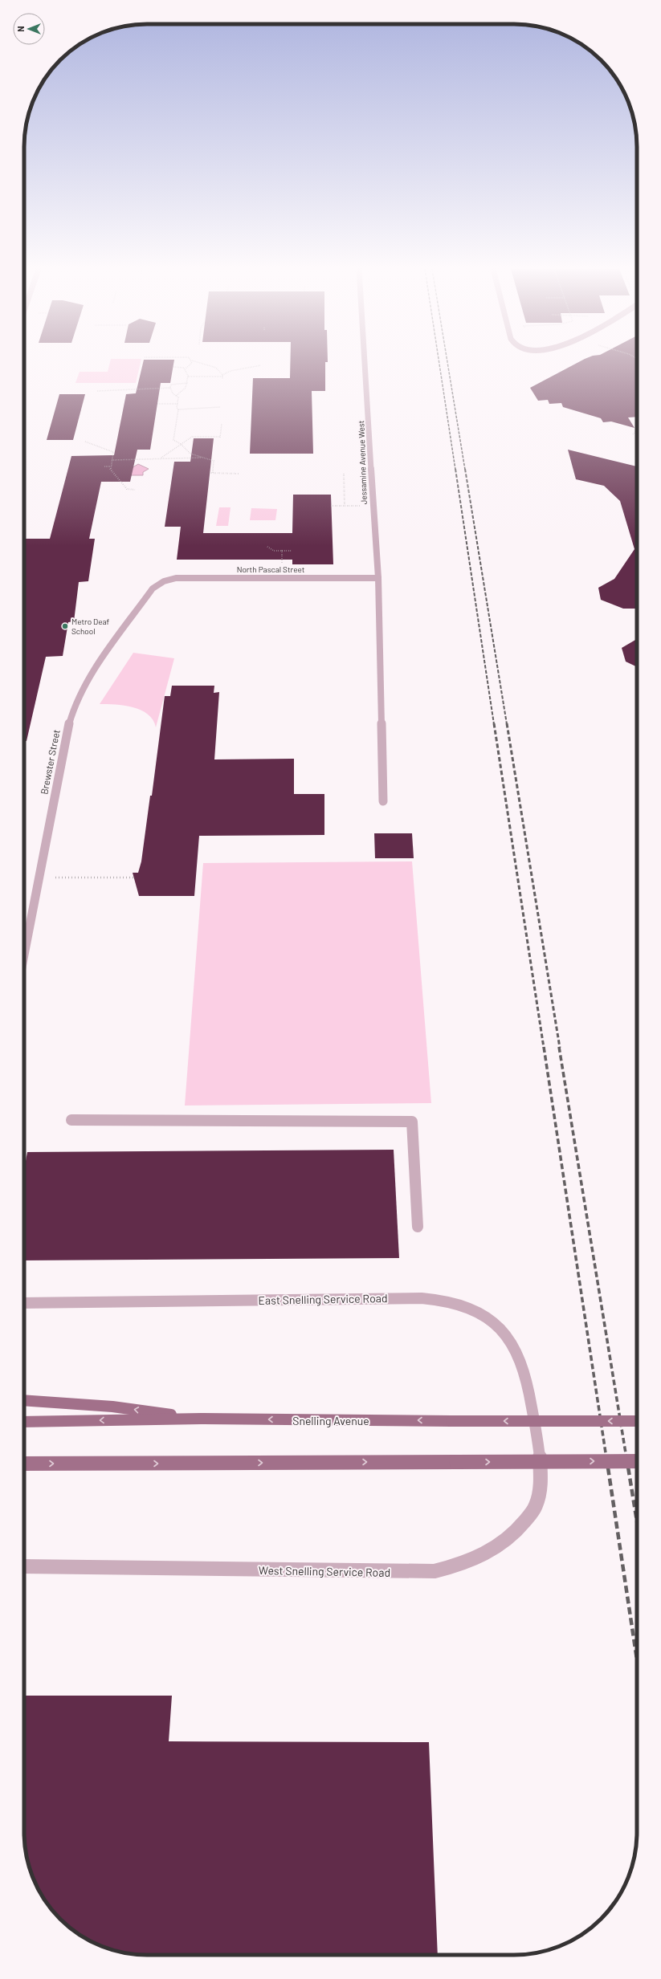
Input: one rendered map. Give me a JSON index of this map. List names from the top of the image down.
{
  "streets": {
    "main road": ["Snelling Avenue"],
    "street": [
      "Jessamine Avenue West",
      "North Pascal Street",
      "Brewster Street",
      "East Snelling Service Road",
      "West Snelling Service Road"
    ]
  },
  "crossings": [
    ["Jessamine Avenue West", "North Pascal Street"],
    ["North Pascal Street", "Brewster Street"],
    ["East Snelling Service Road", "West Snelling Service Road"]
  ],
  "places": ["Metro Deaf School"],
  "north": "left"
}
